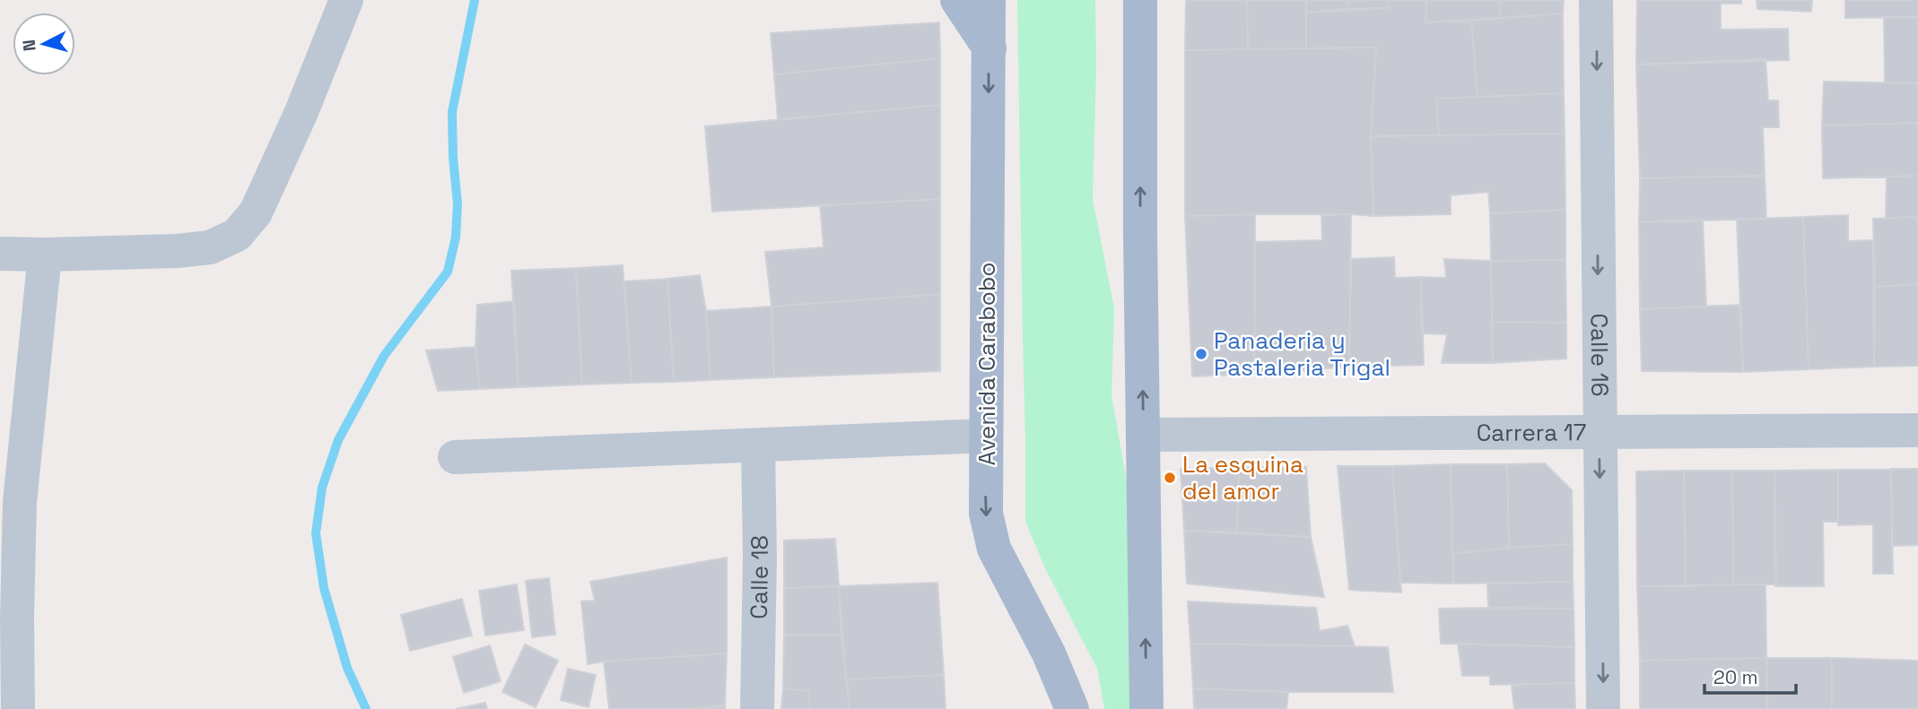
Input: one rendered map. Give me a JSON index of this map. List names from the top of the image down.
{
  "streets": {
    "main road": ["Avenida Carabobo"],
    "street": ["Calle 16", "Carrera 17", "Calle 18"]
  },
  "crossings": [
    ["Calle 16", "Carrera 17"]
  ],
  "one_way": ["Calle 16"],
  "places": ["Panaderia y Pastaleria Trigal", "La esquina del amor"],
  "scale_bar": "20 m",
  "north": "left"
}
